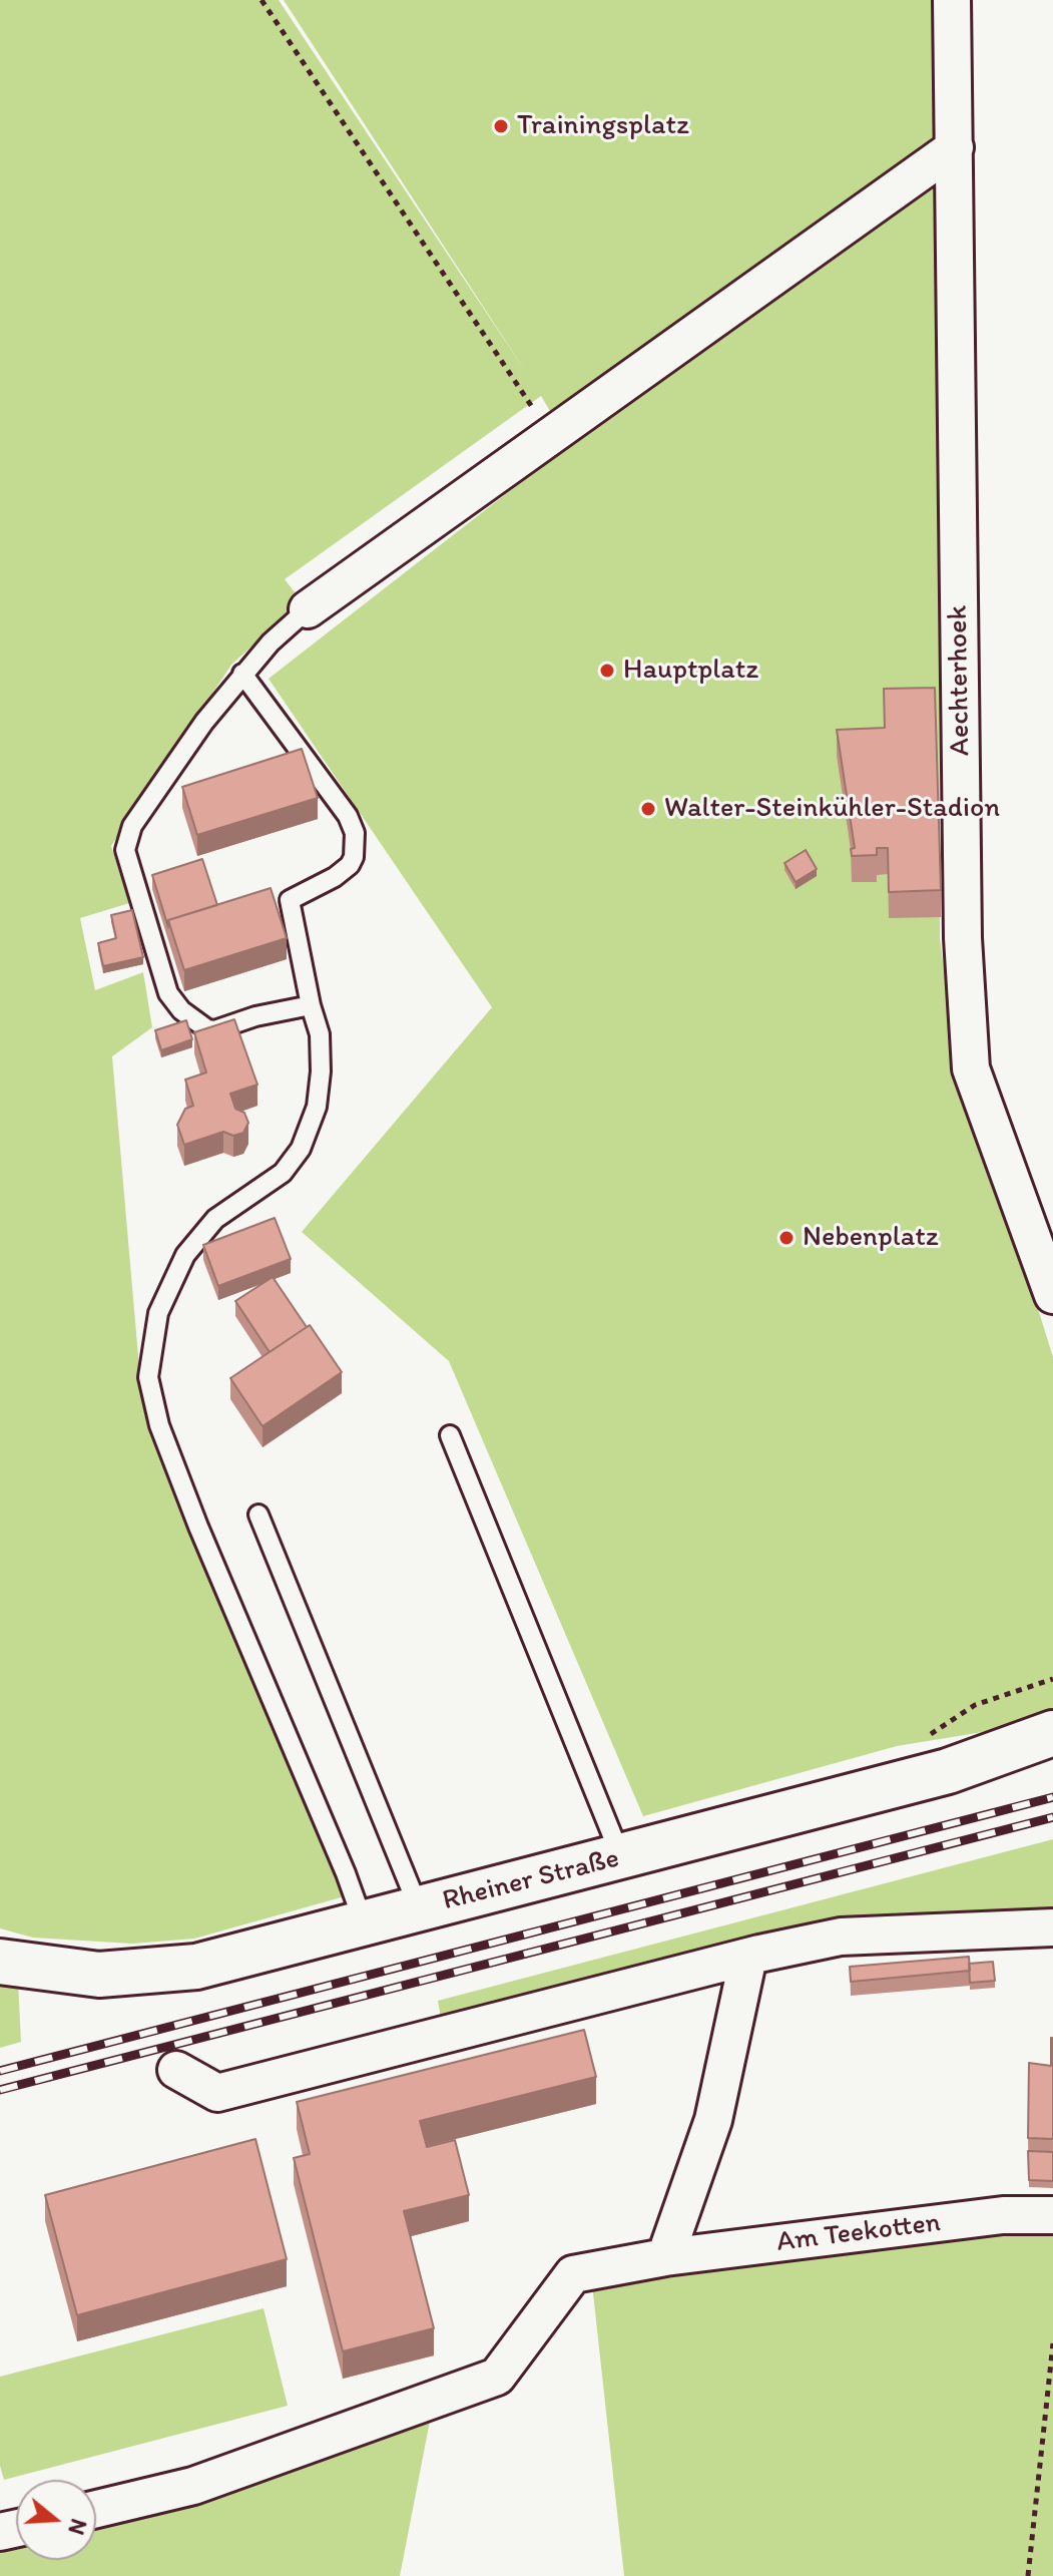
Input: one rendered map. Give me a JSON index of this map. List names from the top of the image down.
{
  "streets": {
    "street": ["Aechterhoek", "Rheiner Straße", "Am Teekotten"]
  },
  "places": [
    "Trainingsplatz",
    "Hauptplatz",
    "Walter-Steinkühler-Stadion",
    "Nebenplatz"
  ],
  "north": "right"
}
